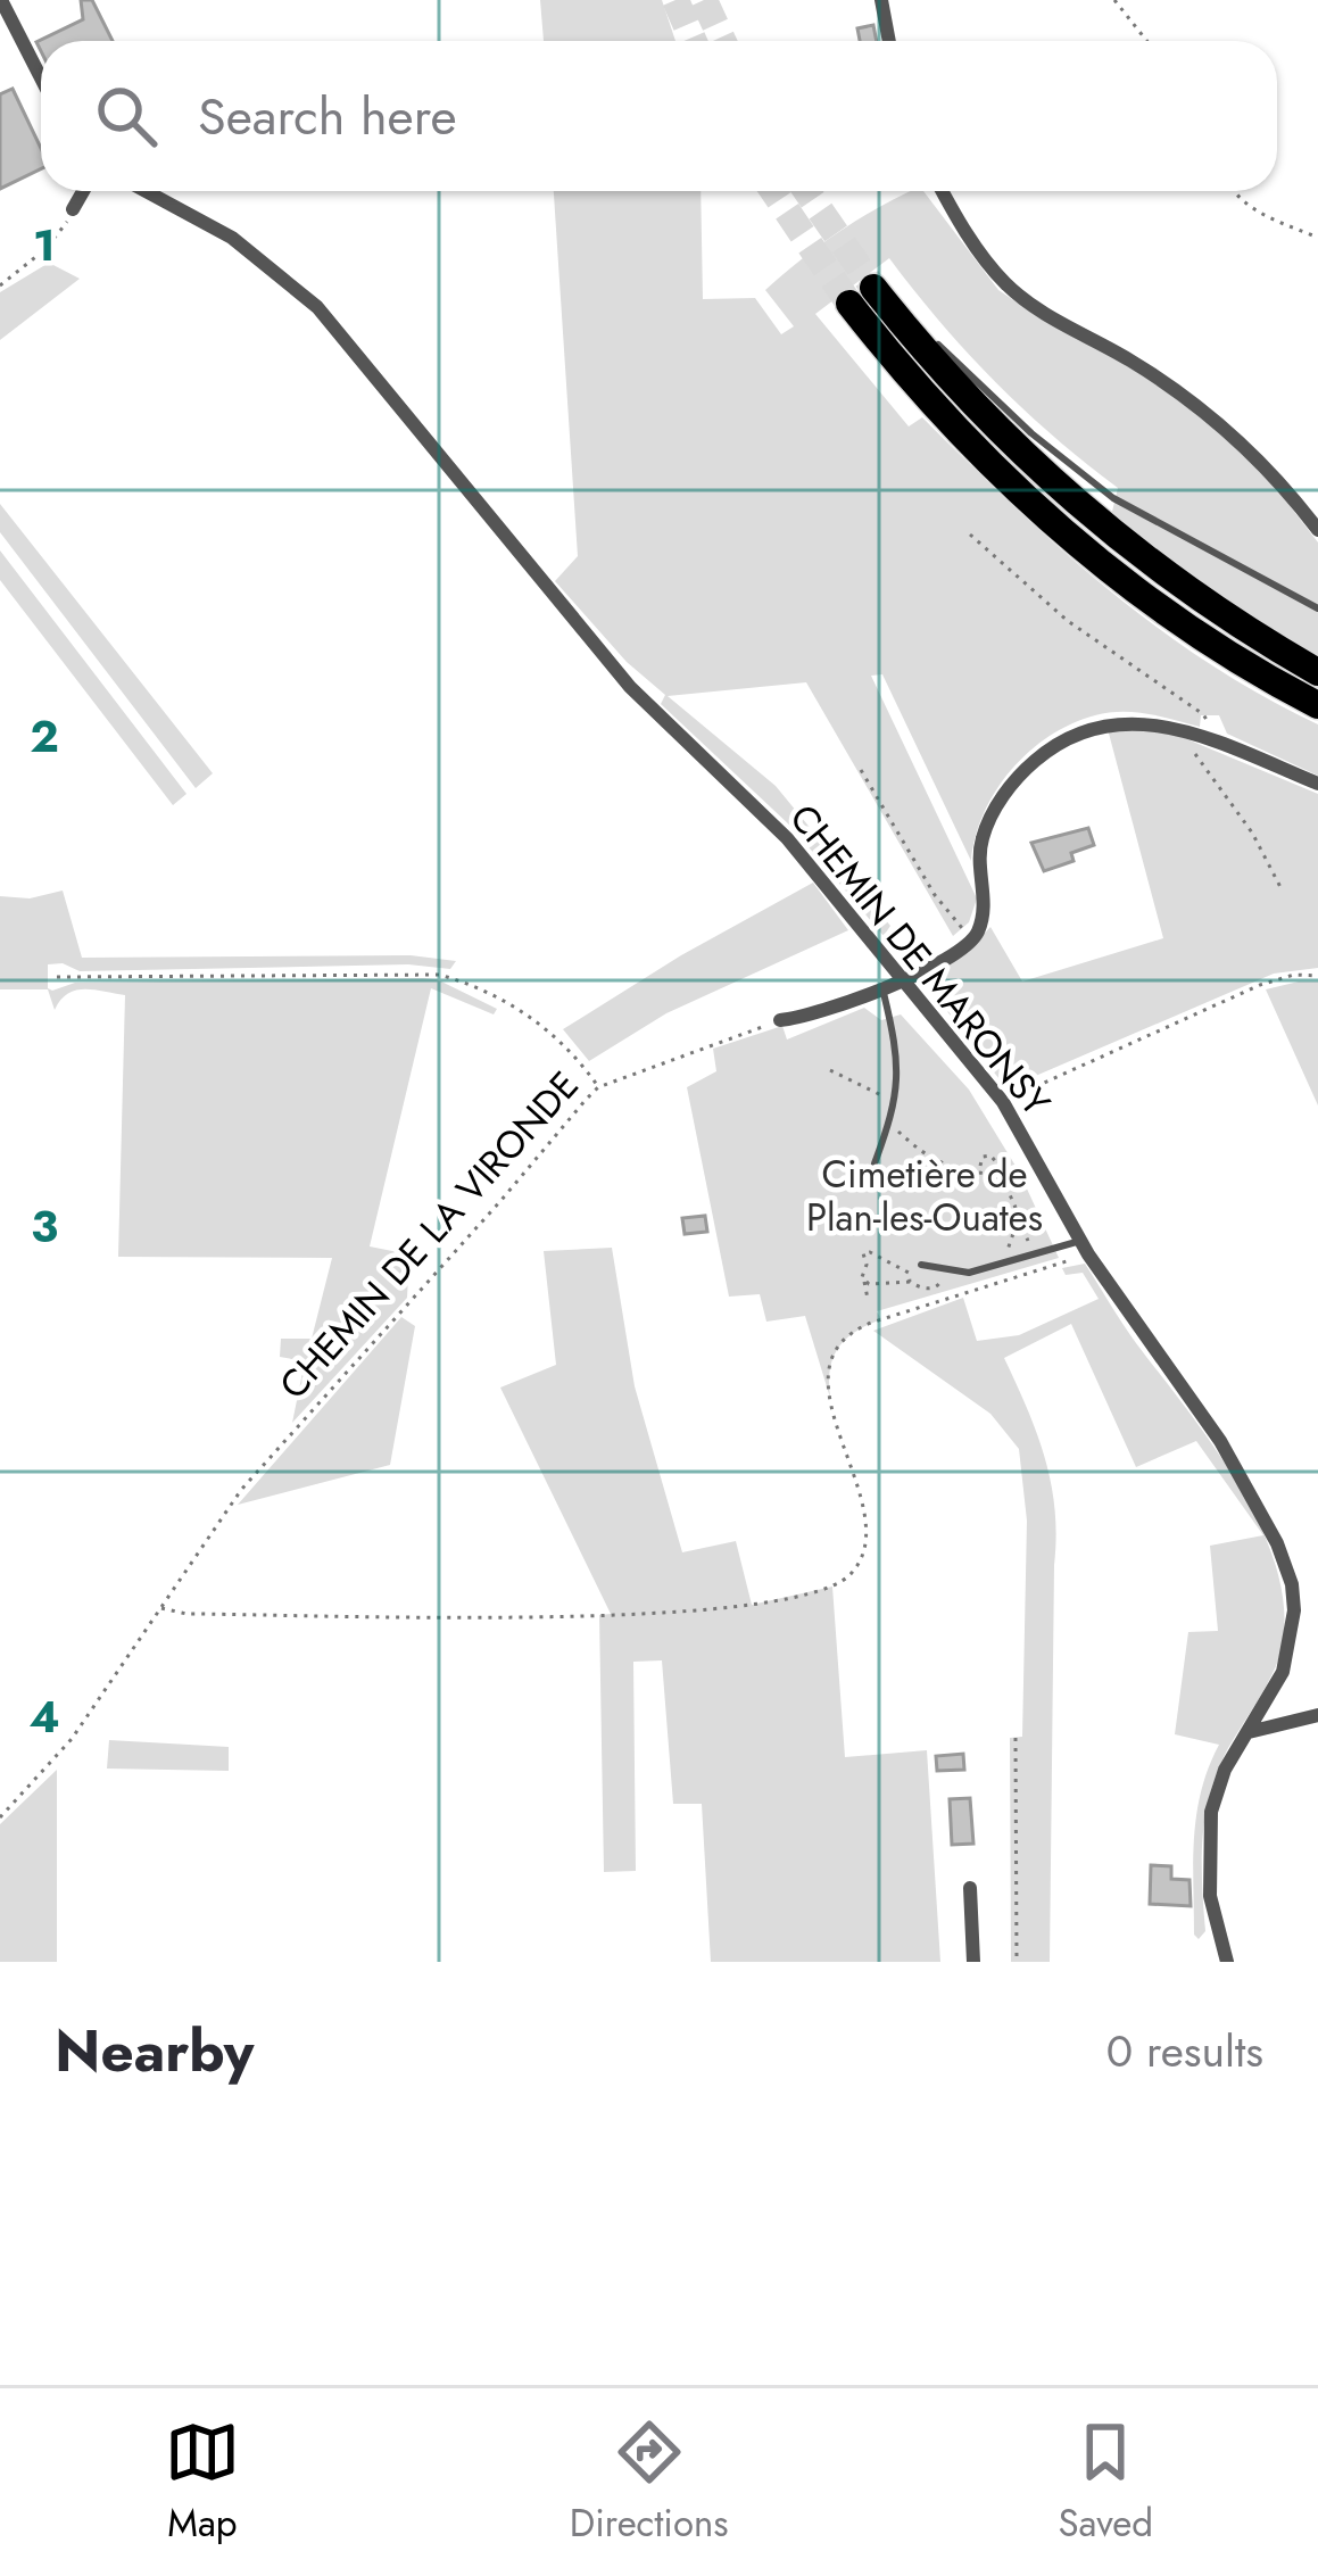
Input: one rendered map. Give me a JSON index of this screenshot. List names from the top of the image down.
{
  "streets": {
    "street": ["CHEMIN DE MARONSY"],
    "path": ["CHEMIN DE LA VIRONDE"]
  },
  "parks": ["Cimetière de Plan-les-Ouates"],
  "page": {
    "search": "Search here",
    "heading": ["Nearby", "0 results"],
    "nav": ["Map", "Directions", "Saved"]
  },
  "grid": {
    "rows": [
      "1",
      "2",
      "3",
      "4"
    ]
  }
}
